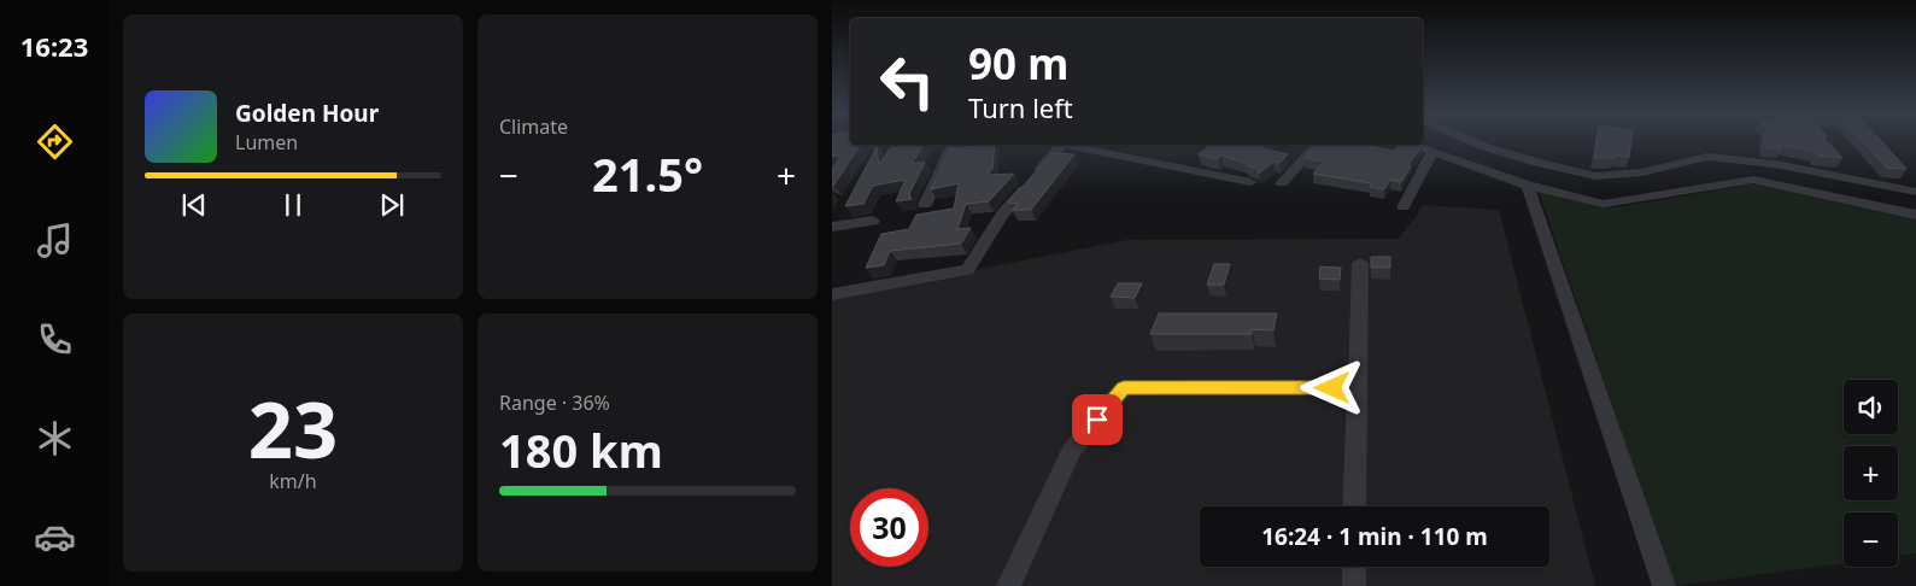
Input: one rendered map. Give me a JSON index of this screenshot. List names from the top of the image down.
{
  "page": {
    "tabs": "16:23",
    "tile": [
      "Climate",
      ["23", "km/h"],
      ["Range · 36%", "180 km"]
    ],
    "turn": ["90 m", "Turn left"],
    "song": ["Golden Hour", "Lumen"],
    "heat": ["−", "21.5°", "+"],
    "map_buttons": ["+", "−"],
    "limit": "30",
    "trip": "16:24 · 1 min · 110 m"
  }
}
